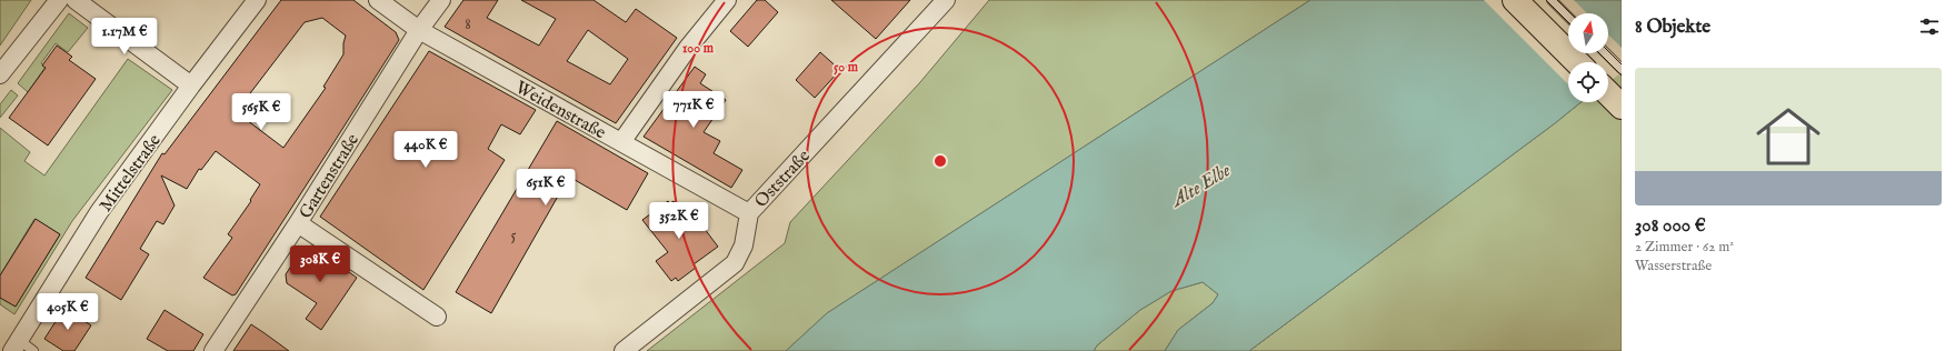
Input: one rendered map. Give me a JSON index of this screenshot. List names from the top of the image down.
{
  "streets": {
    "street": [
      "Weidenstraße",
      "Mittelstraße",
      "Gartenstraße",
      "Oststraße"
    ]
  },
  "crossings": [
    ["Weidenstraße", "Gartenstraße"],
    ["Weidenstraße", "Oststraße"]
  ],
  "water": ["Alte Elbe"],
  "house_numbers": ["8", "5"],
  "north": "top",
  "page": {
    "heading": "8 Objekte",
    "price": [
      "1.17M €",
      "771K €",
      "565K €",
      "440K €",
      "651K €",
      "352K €",
      "308K €",
      "405K €"
    ],
    "list": [
      {
        "name": "308 000 €",
        "note": "2 Zimmer · 62 m² · Wasserstraße"
      }
    ]
  },
  "rings": ["100 m", "50 m"]
}
